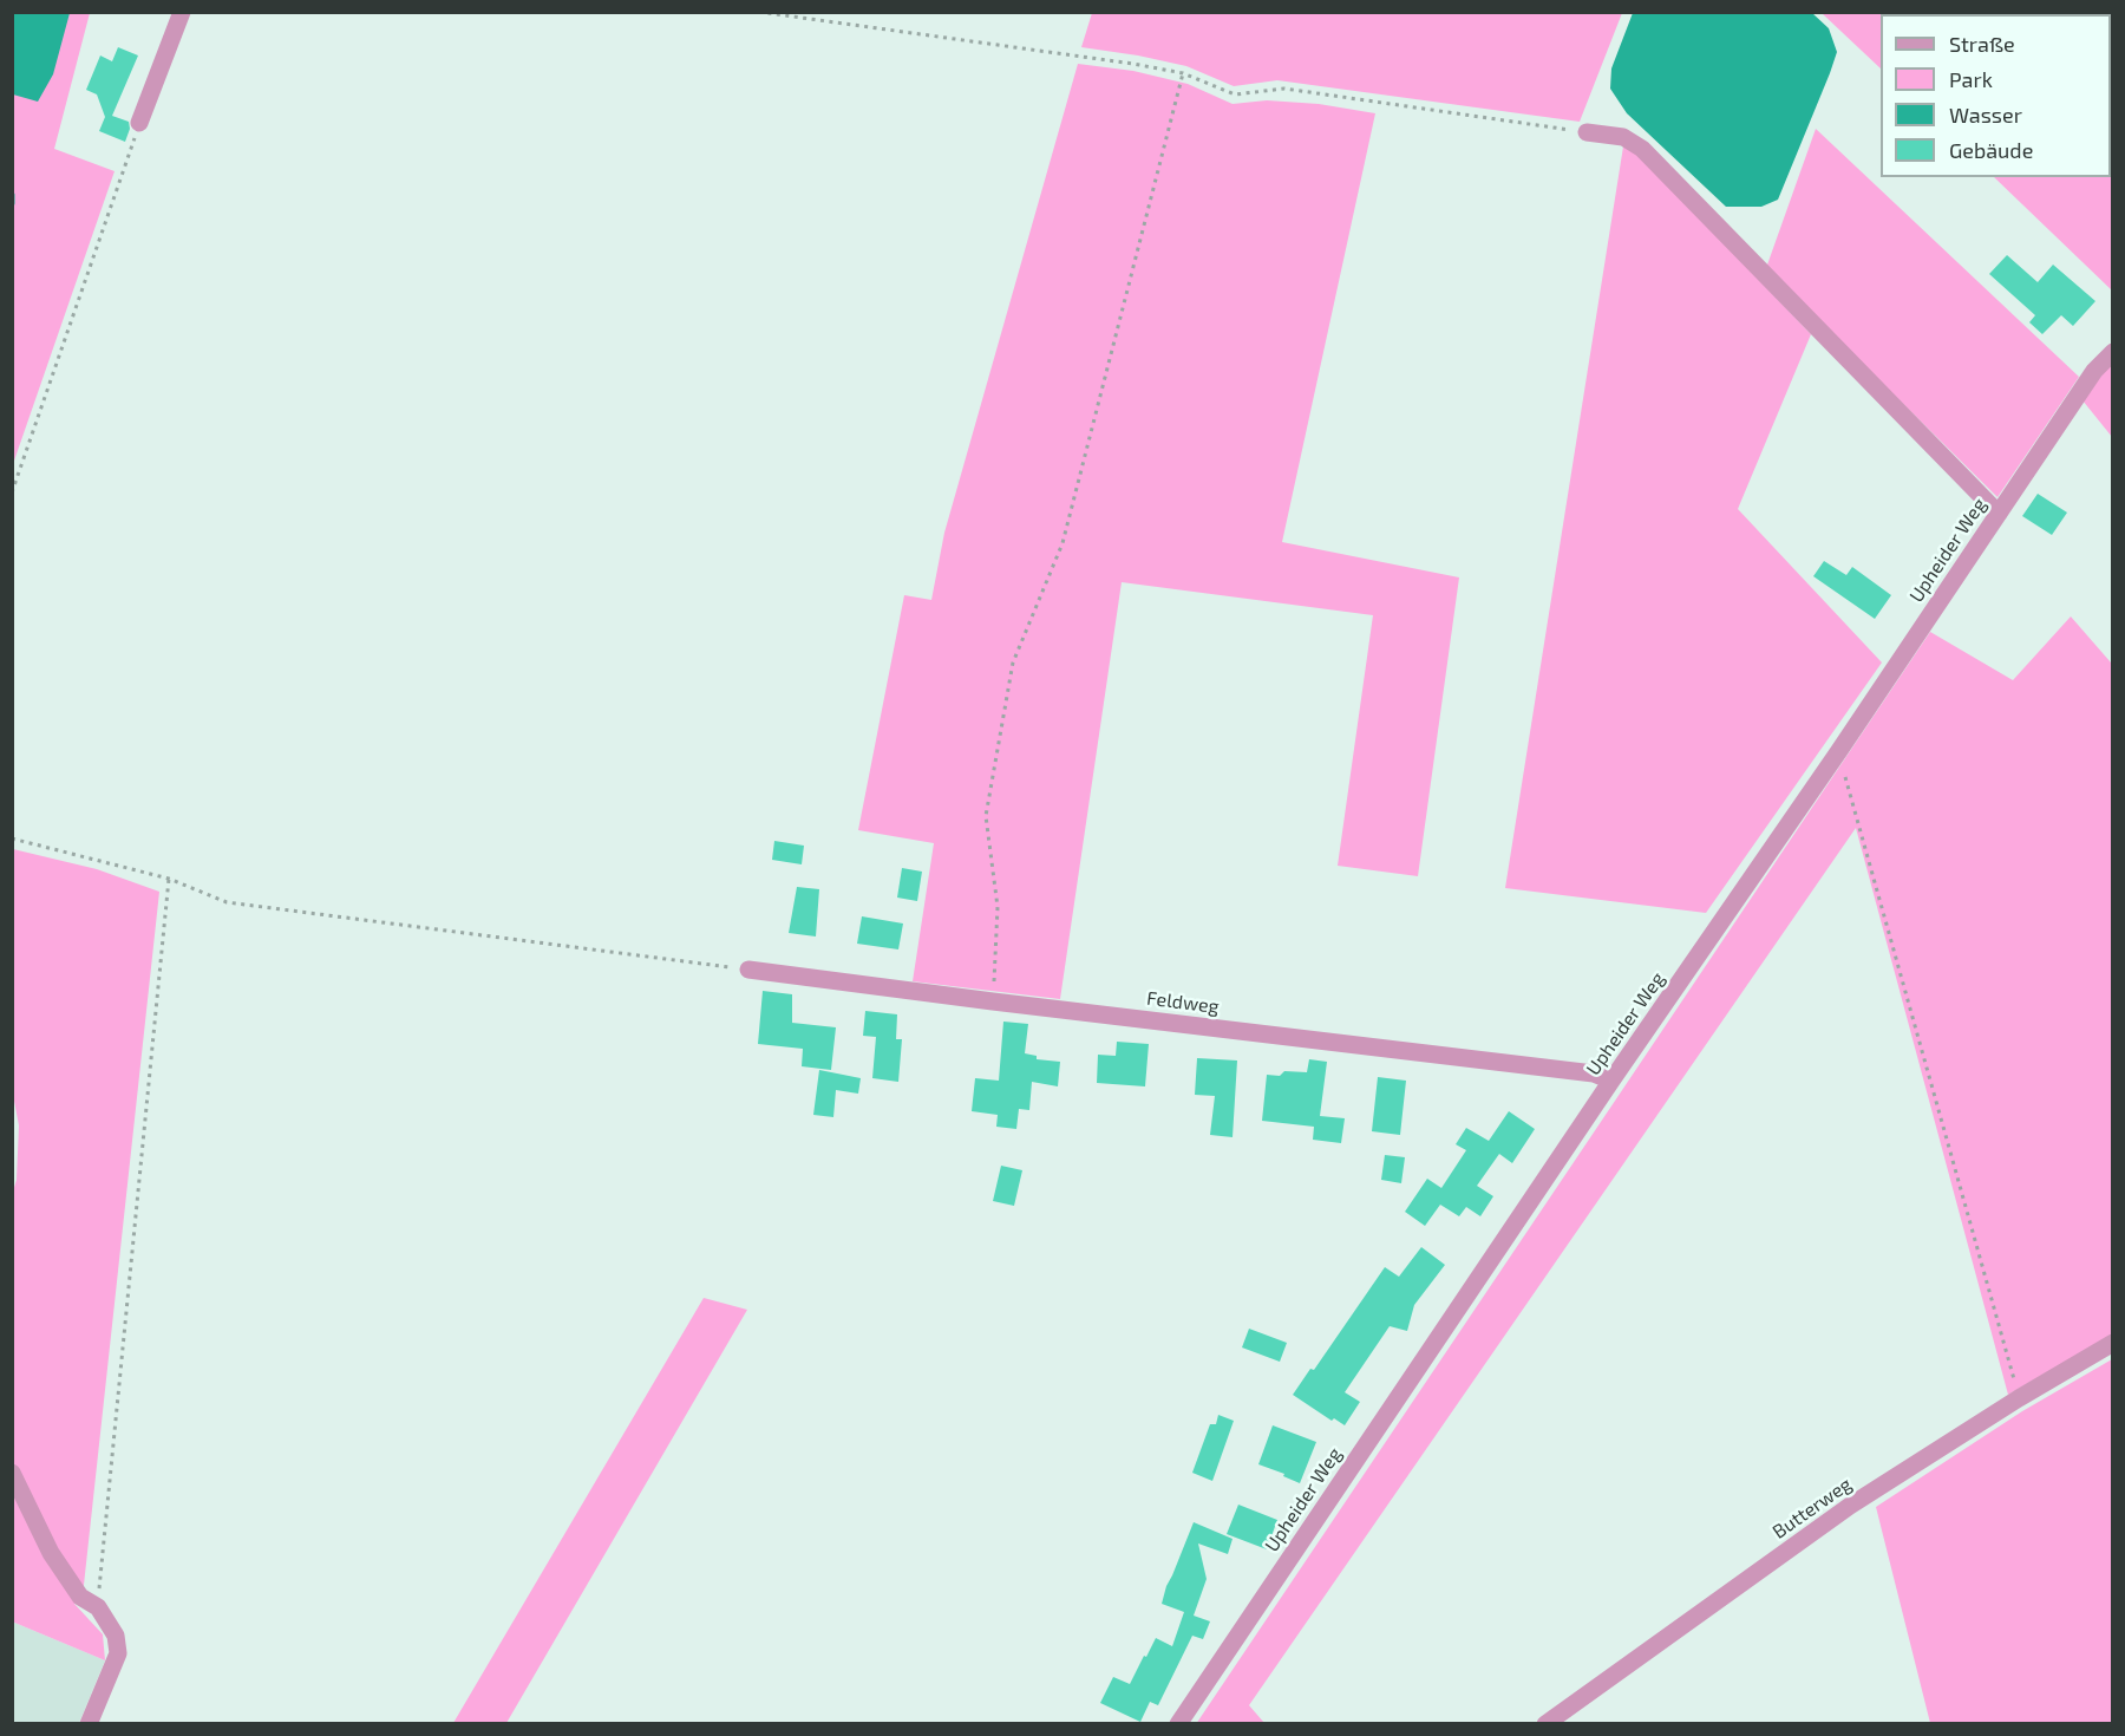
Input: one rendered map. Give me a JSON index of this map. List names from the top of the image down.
{
  "streets": {
    "street": ["Upheider Weg", "Feldweg", "Butterweg"]
  },
  "crossings": [
    ["Upheider Weg", "Feldweg"]
  ],
  "legend": [
    "Straße",
    "Park",
    "Wasser",
    "Gebäude"
  ]
}
